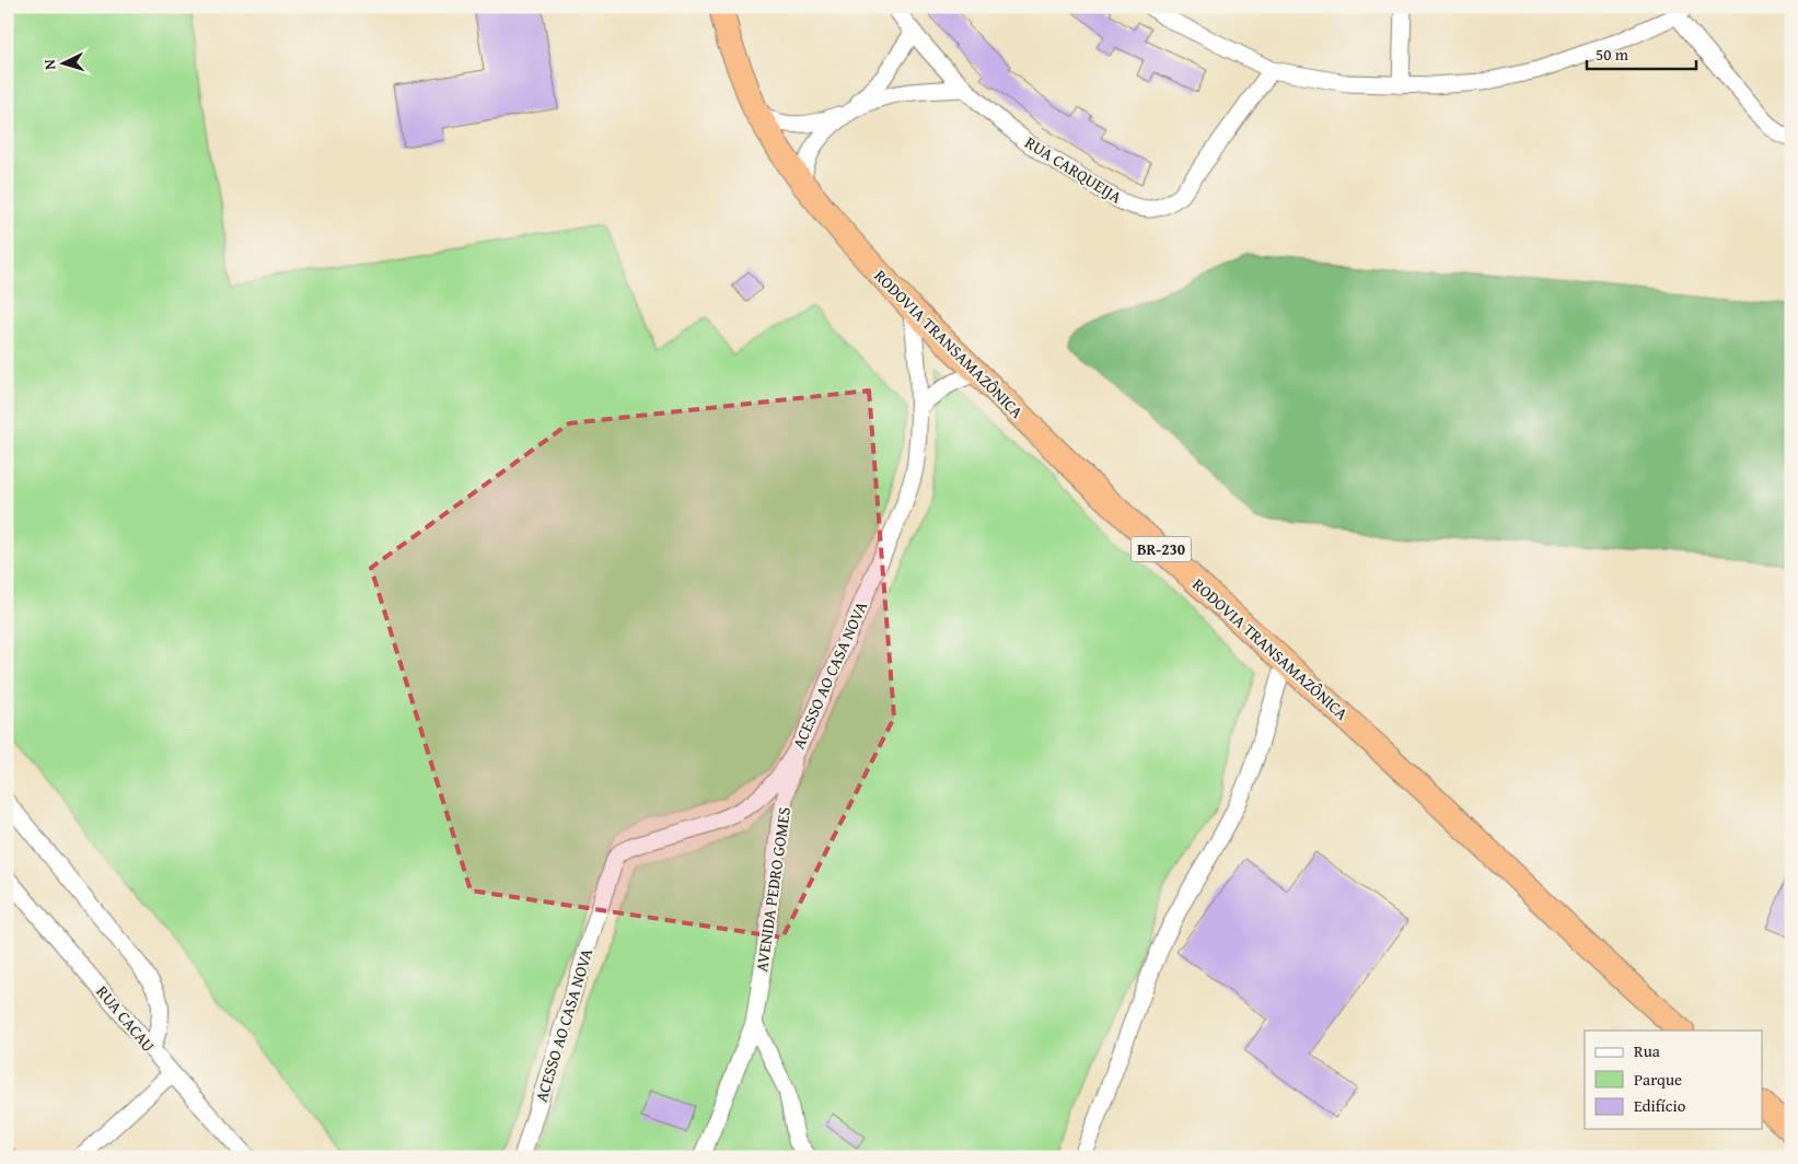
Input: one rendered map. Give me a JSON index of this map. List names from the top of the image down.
{
  "streets": {
    "highway": ["RODOVIA TRANSAMAZÔNICA", "BR-230"],
    "street": [
      "RUA CARQUEIJA",
      "ACESSO AO CASA NOVA",
      "AVENIDA PEDRO GOMES",
      "RUA CACAU"
    ]
  },
  "crossings": [
    ["RODOVIA TRANSAMAZÔNICA", "ACESSO AO CASA NOVA"],
    ["ACESSO AO CASA NOVA", "AVENIDA PEDRO GOMES"]
  ],
  "legend": ["Rua", "Parque", "Edifício"],
  "scale_bar": "50 m",
  "north": "left"
}
